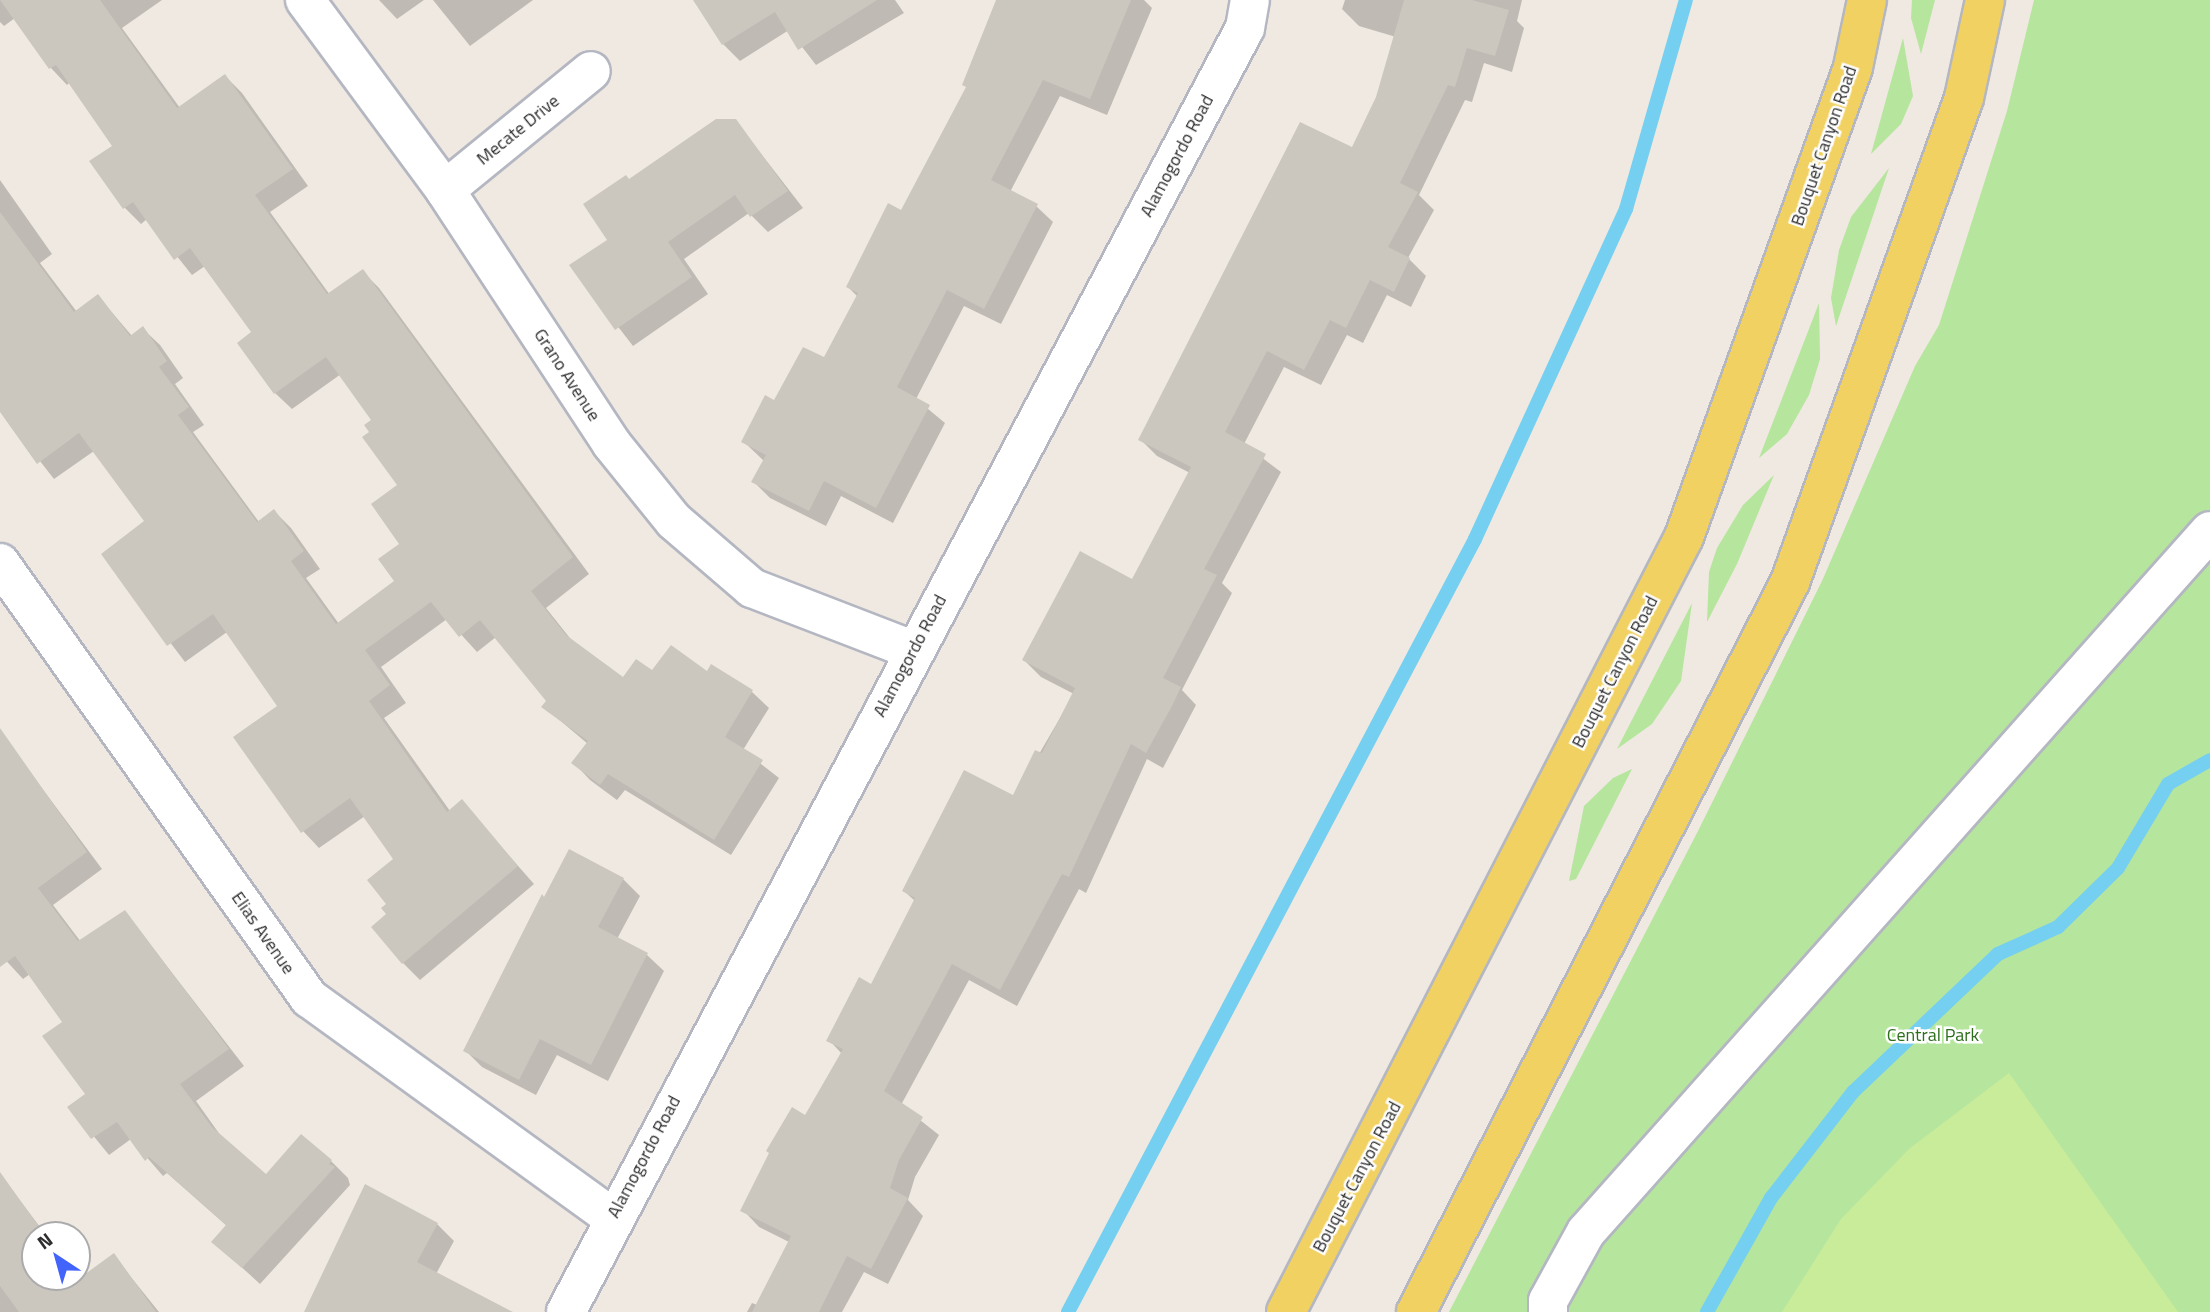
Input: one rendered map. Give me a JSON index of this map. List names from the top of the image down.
{
  "streets": {
    "main road": ["Bouquet Canyon Road"],
    "street": [
      "Mecate Drive",
      "Alamogordo Road",
      "Grano Avenue",
      "Elias Avenue"
    ]
  },
  "crossings": [
    ["Mecate Drive", "Grano Avenue"],
    ["Alamogordo Road", "Grano Avenue"],
    ["Alamogordo Road", "Elias Avenue"]
  ],
  "parks": ["Central Park"],
  "north": "top left"
}
